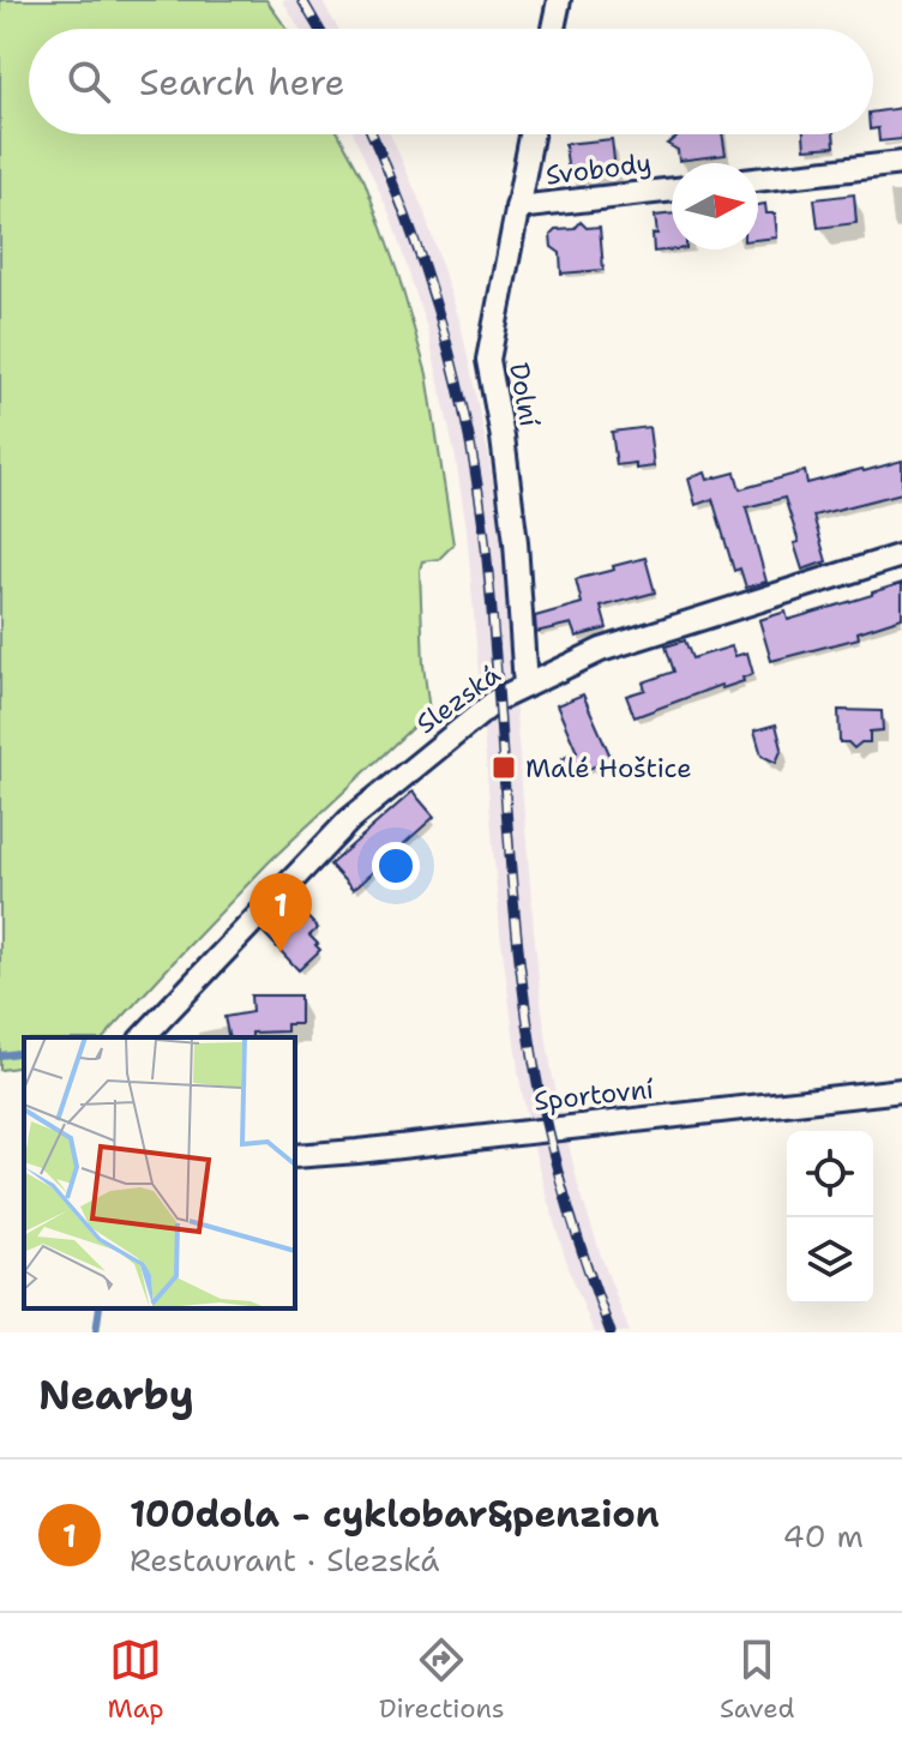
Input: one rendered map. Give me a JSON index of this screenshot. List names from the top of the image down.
{
  "streets": {
    "street": [
      "Svobody",
      "Dolní",
      "Slezská",
      "Sportovní"
    ]
  },
  "crossings": [
    ["Svobody", "Dolní"],
    ["Dolní", "Slezská"]
  ],
  "places": {
    "transit": ["Malé Hoštice"]
  },
  "north": "right",
  "page": {
    "search": "Search here",
    "pins": "1",
    "heading": "Nearby",
    "list": [
      {
        "mark": "1",
        "name": "100dola - cyklobar&penzion",
        "note": "Restaurant · Slezská",
        "value": "40 m"
      }
    ],
    "nav": ["Map", "Directions", "Saved"]
  }
}
